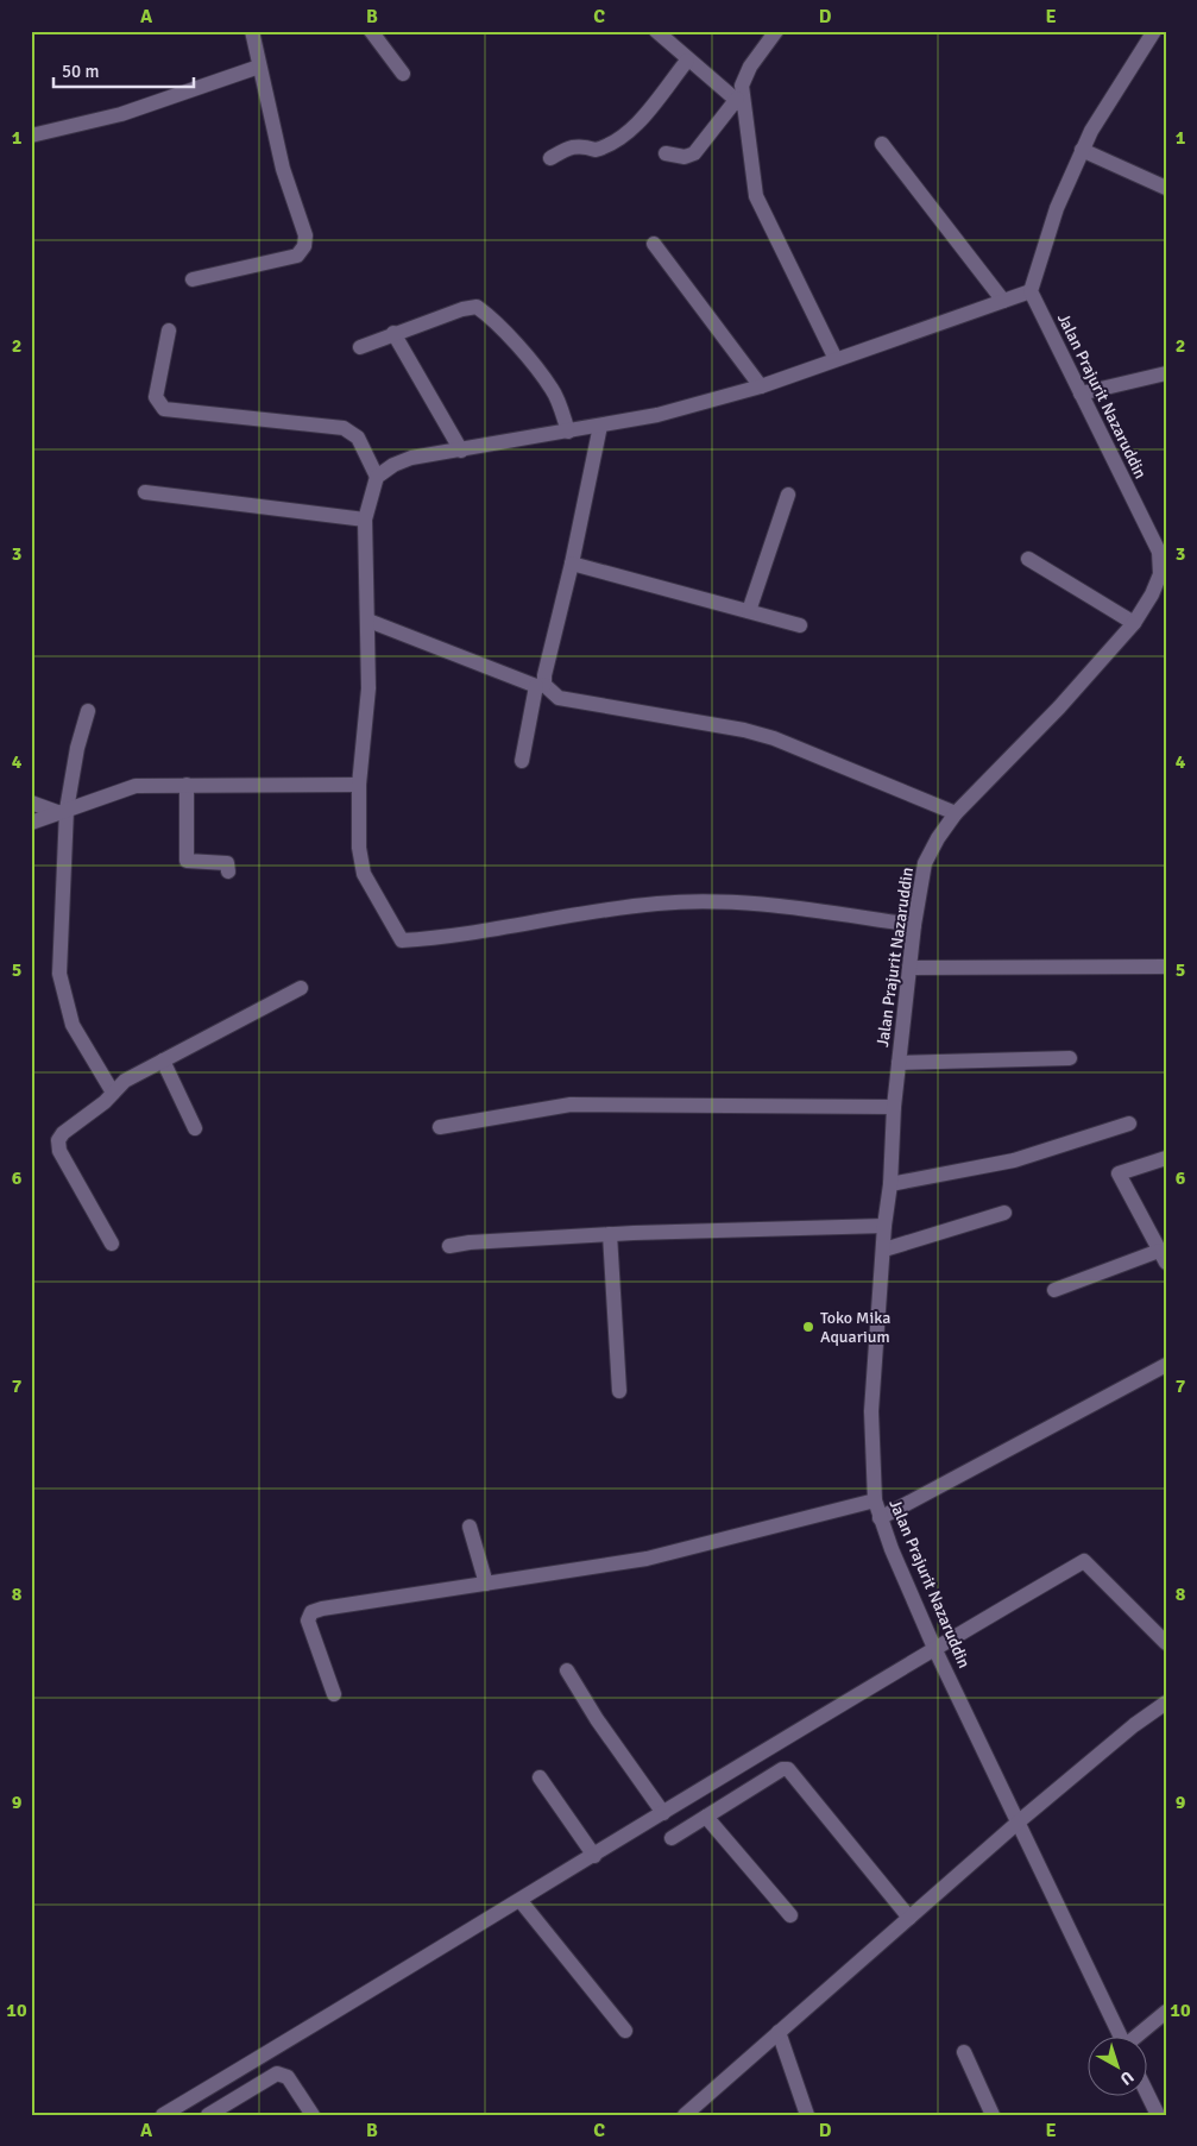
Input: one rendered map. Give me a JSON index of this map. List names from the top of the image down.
{
  "streets": {
    "street": ["Jalan Prajurit Nazaruddin"]
  },
  "places": ["Toko Mika Aquarium"],
  "scale_bar": "50 m",
  "north": "bottom right",
  "grid": {
    "columns": [
      "A",
      "B",
      "C",
      "D",
      "E"
    ],
    "rows": [
      "1",
      "2",
      "3",
      "4",
      "5",
      "6",
      "7",
      "8",
      "9",
      "10"
    ]
  }
}
